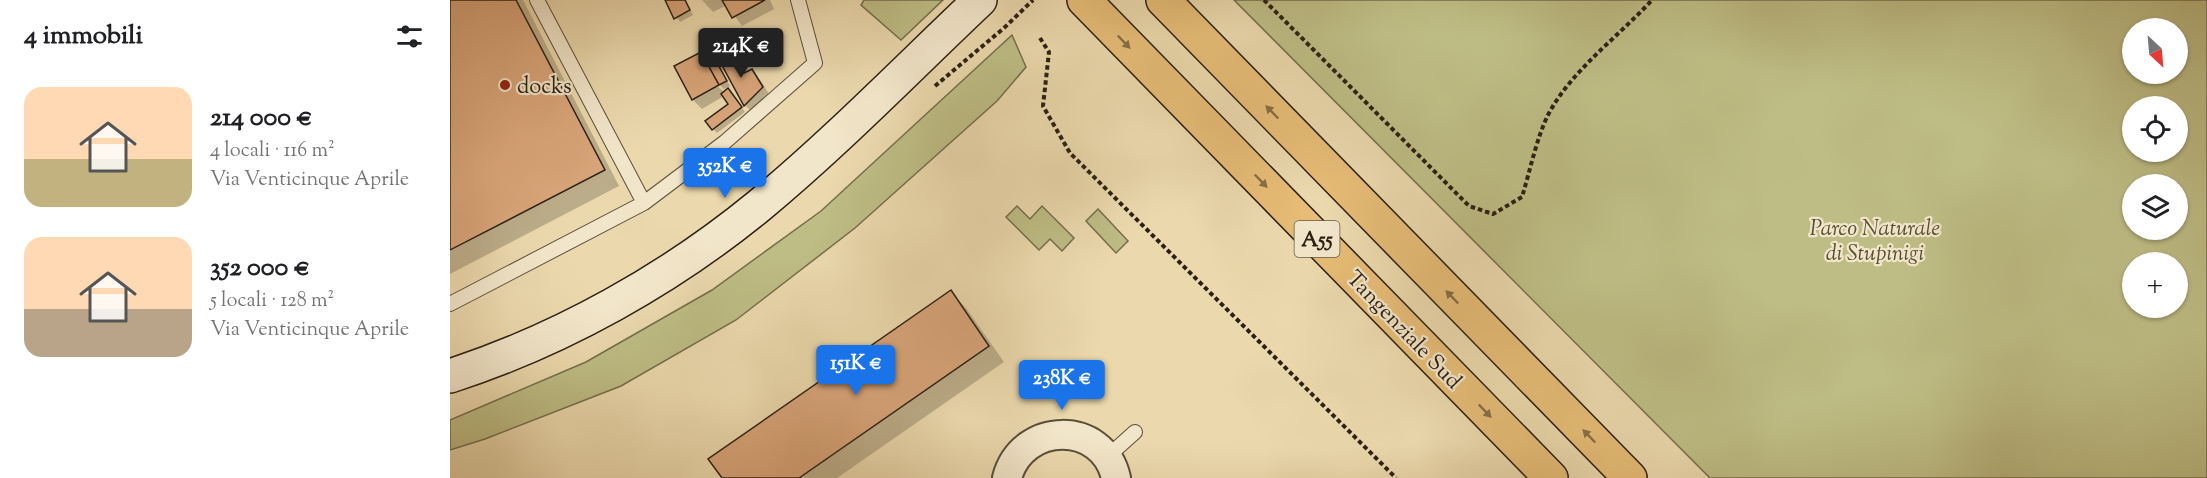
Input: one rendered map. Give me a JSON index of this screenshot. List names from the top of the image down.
{
  "streets": {
    "highway": ["A55", "Tangenziale Sud"]
  },
  "parks": ["Parco Naturale di Stupinigi"],
  "places": ["docks"],
  "north": "bottom right",
  "page": {
    "heading": "4 immobili",
    "map_buttons": "+",
    "price": [
      "214K €",
      "352K €",
      "151K €",
      "238K €"
    ],
    "list": [
      {
        "name": "214 000 €",
        "note": "4 locali · 116 m² · Via Venticinque Aprile"
      },
      {
        "name": "352 000 €",
        "note": "5 locali · 128 m² · Via Venticinque Aprile"
      }
    ]
  }
}
